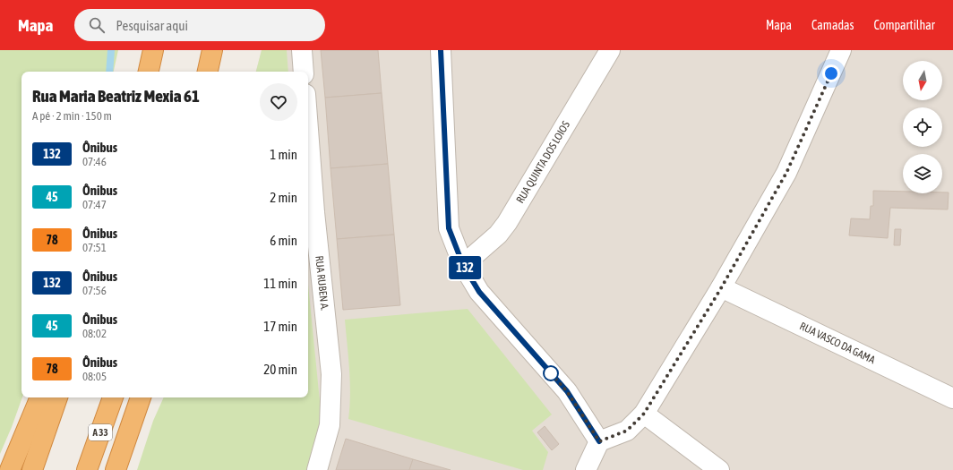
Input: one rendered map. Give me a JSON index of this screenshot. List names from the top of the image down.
{
  "streets": {
    "highway": ["A 33"],
    "street": ["RUA QUINTA DOS LOIOS", "RUA RUBEN A.", "RUA VASCO DA GAMA"]
  },
  "lines": ["bus line 132"],
  "north": "bottom",
  "page": {
    "header": "Mapa",
    "search": "Pesquisar aqui",
    "nav": ["Mapa", "Camadas", "Compartilhar"],
    "on_map": "132",
    "heading": ["Rua Maria Beatriz Mexia 61", "A pé · 2 min · 150 m"],
    "list": [
      {
        "mark": "132",
        "name": "Ônibus",
        "note": "07:46",
        "value": "1 min"
      },
      {
        "mark": "45",
        "name": "Ônibus",
        "note": "07:47",
        "value": "2 min"
      },
      {
        "mark": "78",
        "name": "Ônibus",
        "note": "07:51",
        "value": "6 min"
      },
      {
        "mark": "132",
        "name": "Ônibus",
        "note": "07:56",
        "value": "11 min"
      },
      {
        "mark": "45",
        "name": "Ônibus",
        "note": "08:02",
        "value": "17 min"
      },
      {
        "mark": "78",
        "name": "Ônibus",
        "note": "08:05",
        "value": "20 min"
      }
    ]
  }
}
